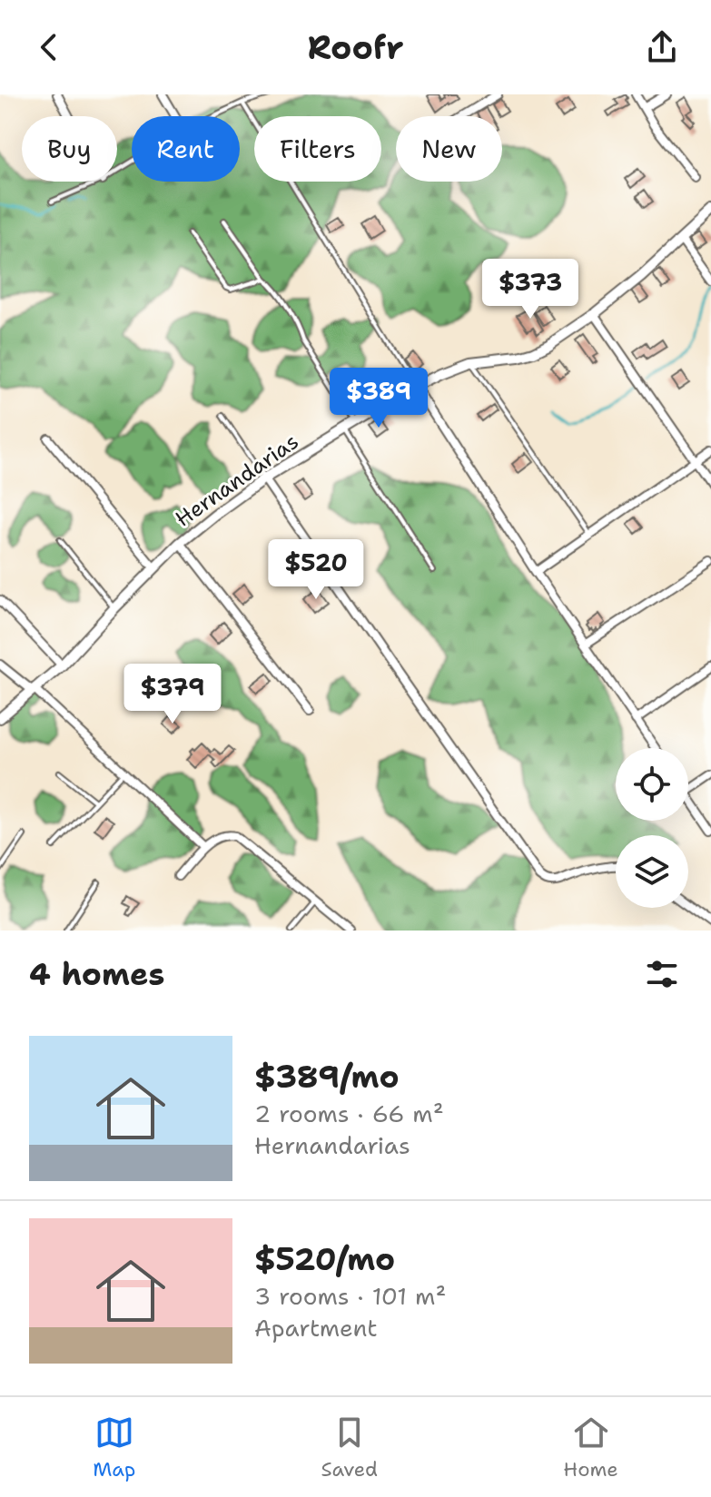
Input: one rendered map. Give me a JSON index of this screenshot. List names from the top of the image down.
{
  "streets": {
    "street": ["Hernandarias"]
  },
  "page": {
    "header": "Roofr",
    "chip": [
      "Buy",
      "Rent",
      "Filters",
      "New"
    ],
    "price": [
      "$373",
      "$389",
      "$520",
      "$379"
    ],
    "heading": "4 homes",
    "list": [
      {
        "name": "$389/mo",
        "note": "2 rooms · 66 m² · Hernandarias"
      },
      {
        "name": "$520/mo",
        "note": "3 rooms · 101 m² · Apartment"
      }
    ],
    "tabs": ["Map", "Saved", "Home"]
  }
}
